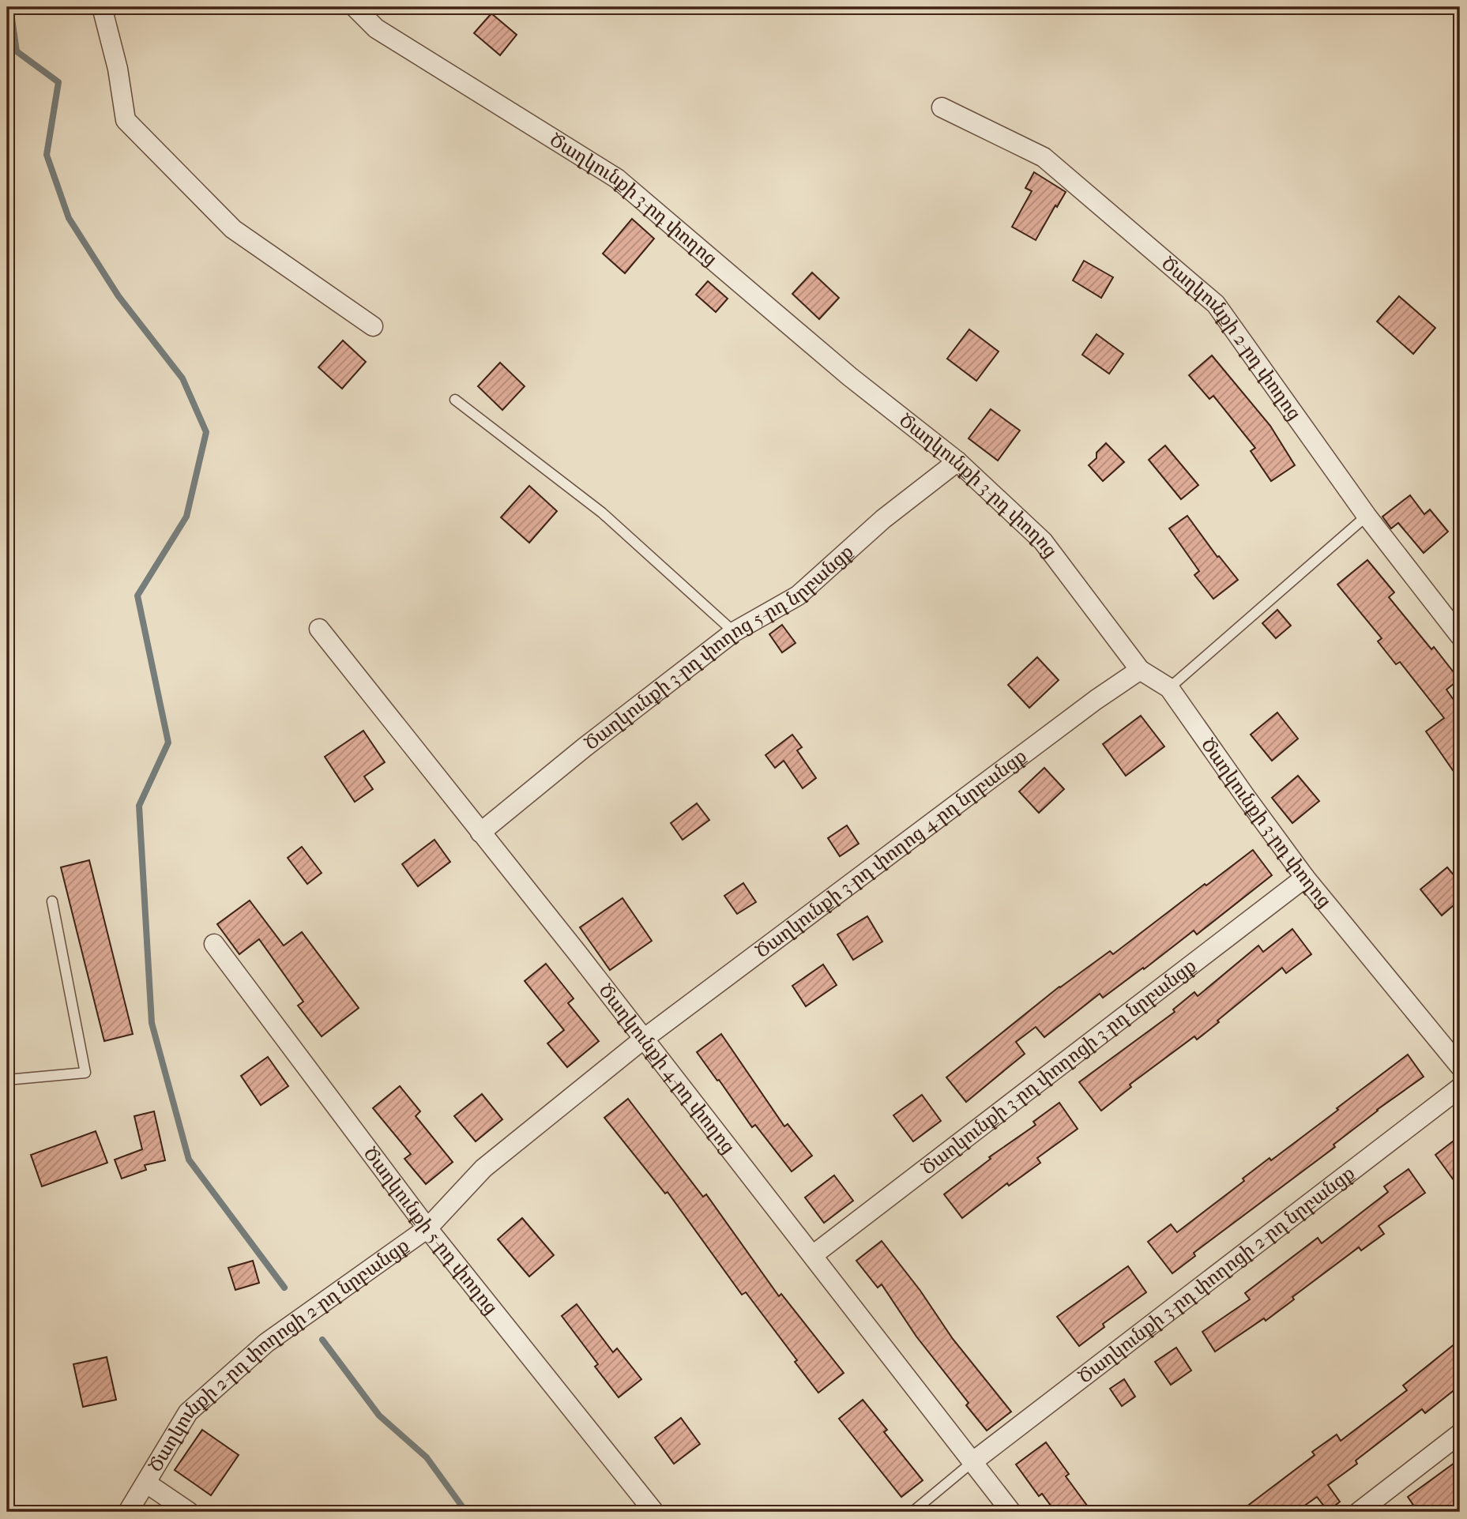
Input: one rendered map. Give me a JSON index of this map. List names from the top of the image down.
{
  "streets": {
    "street": [
      "Ծաղկունքի 3-րդ փողոց",
      "Ծաղկունքի 2-րդ փողոց",
      "Ծաղկունքի 3-րդ փողոց 5-րդ նրբանցք",
      "Ծաղկունքի 3-րդ փողոց 4-րդ նրբանցք",
      "Ծաղկունքի 3-րդ փողոցի 3-րդ նրբանցք",
      "Ծաղկունքի 4-րդ փողոց",
      "Ծաղկունքի 5-րդ փողոց",
      "Ծաղկունքի 3-րդ փողոցի 2-րդ նրբանցք",
      "Ծաղկունքի 2-րդ փողոցի 2-րդ նրբանցք"
    ]
  },
  "crossings": [
    ["Ծաղկունքի 3-րդ փողոց", "Ծաղկունքի 3-րդ փողոց 5-րդ նրբանցք"],
    ["Ծաղկունքի 3-րդ փողոց", "Ծաղկունքի 3-րդ փողոց 4-րդ նրբանցք"],
    ["Ծաղկունքի 3-րդ փողոց", "Ծաղկունքի 3-րդ փողոցի 3-րդ նրբանցք"],
    ["Ծաղկունքի 3-րդ փողոց 5-րդ նրբանցք", "Ծաղկունքի 4-րդ փողոց"],
    ["Ծաղկունքի 3-րդ փողոց 4-րդ նրբանցք", "Ծաղկունքի 4-րդ փողոց"],
    ["Ծաղկունքի 3-րդ փողոց 4-րդ նրբանցք", "Ծաղկունքի 2-րդ փողոցի 2-րդ նրբանցք"],
    ["Ծաղկունքի 3-րդ փողոցի 3-րդ նրբանցք", "Ծաղկունքի 4-րդ փողոց"],
    ["Ծաղկունքի 4-րդ փողոց", "Ծաղկունքի 3-րդ փողոցի 2-րդ նրբանցք"],
    ["Ծաղկունքի 4-րդ փողոց", "Ծաղկունքի 2-րդ փողոցի 2-րդ նրբանցք"],
    ["Ծաղկունքի 5-րդ փողոց", "Ծաղկունքի 2-րդ փողոցի 2-րդ նրբանցք"]
  ]
}
